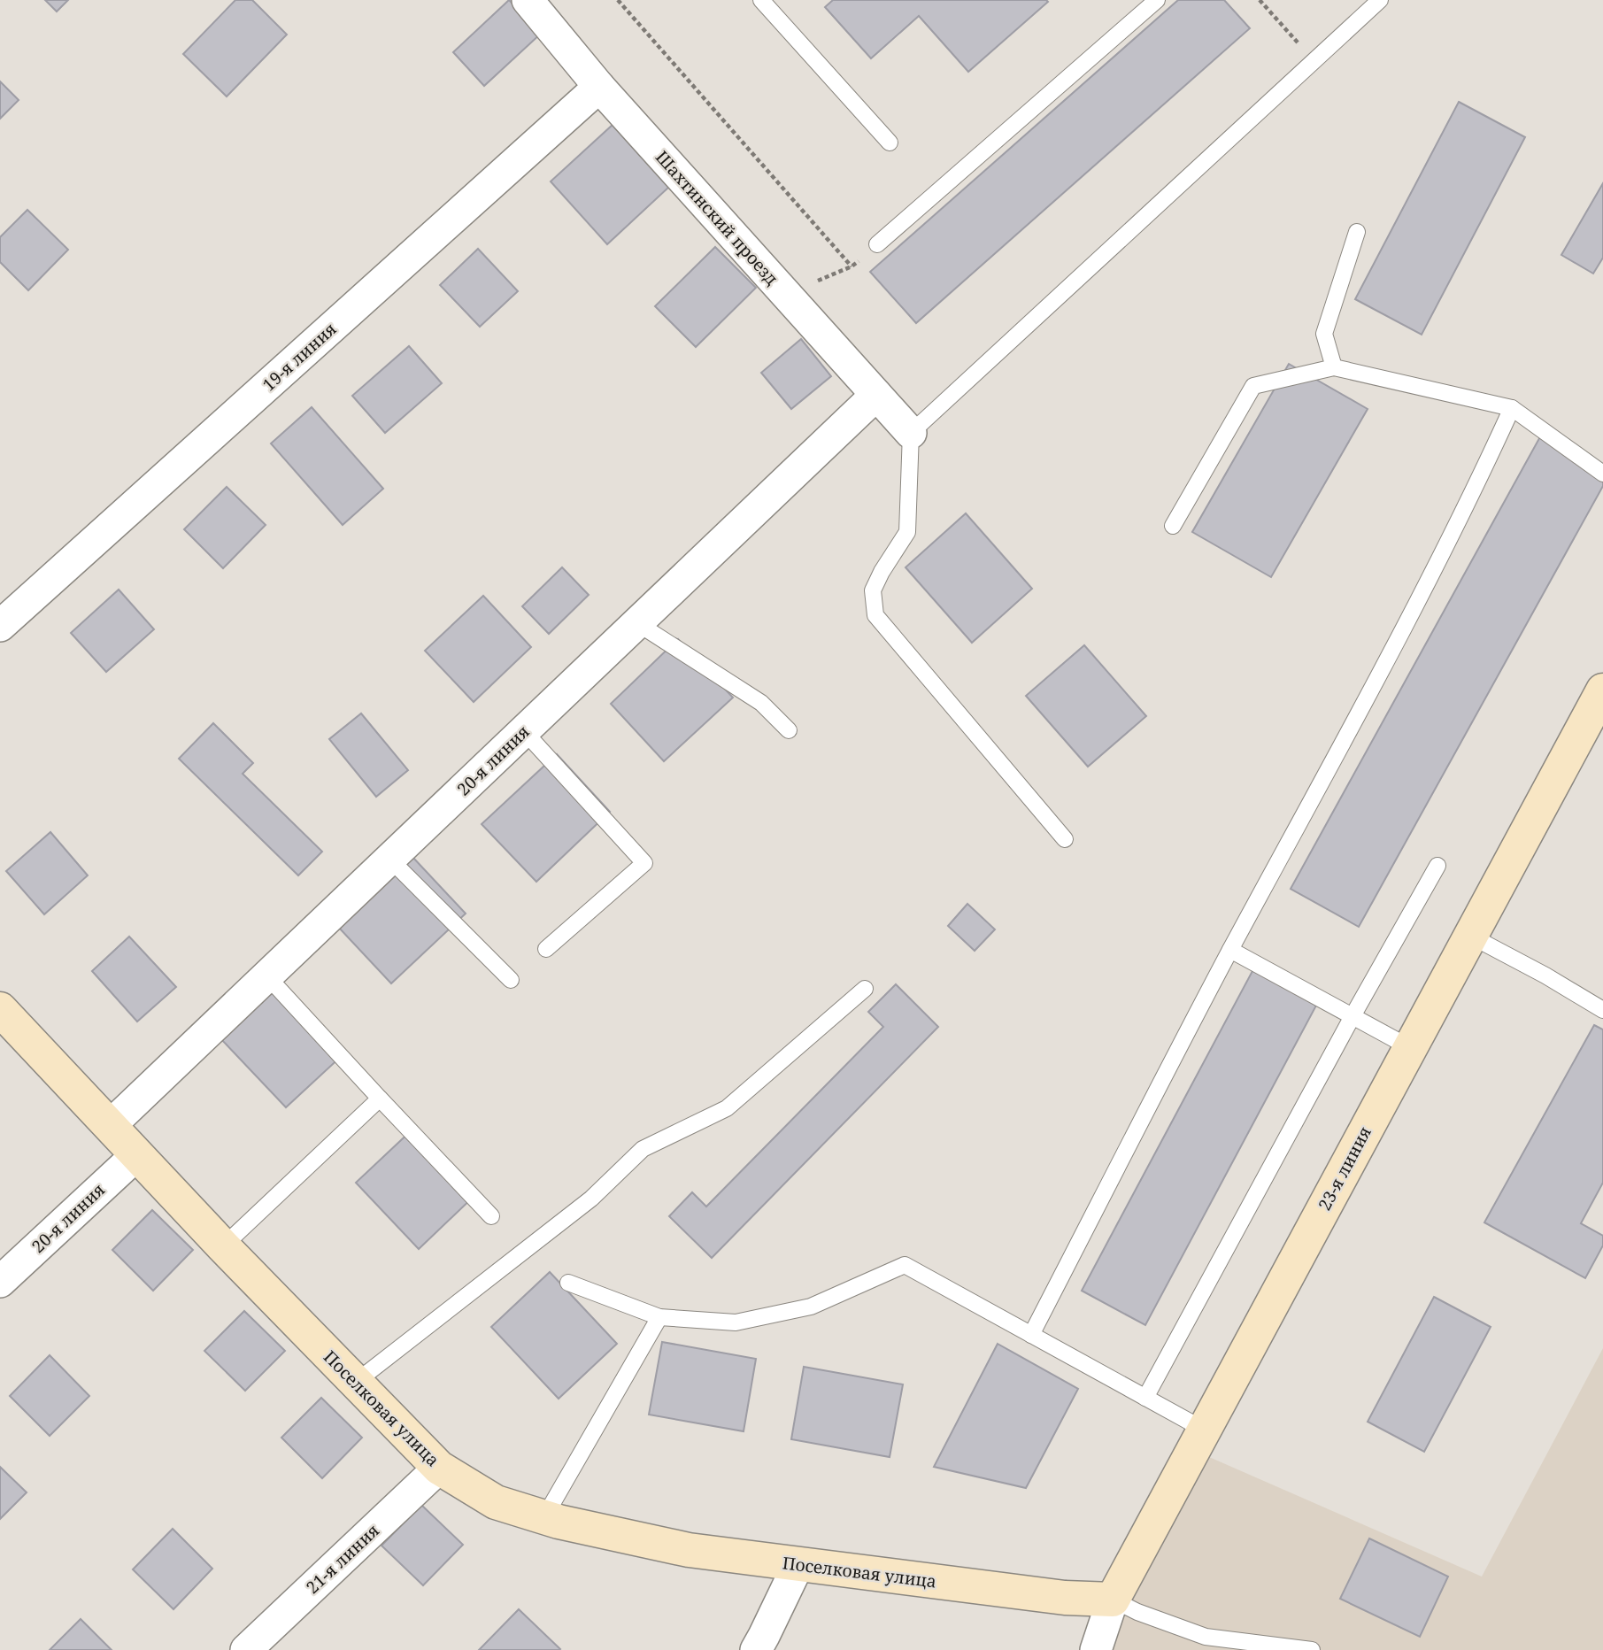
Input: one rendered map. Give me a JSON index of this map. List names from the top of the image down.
{
  "streets": {
    "street": [
      "Шахтинский проезд",
      "19-я линия",
      "20-я линия",
      "23-я линия",
      "Поселковая улица",
      "21-я линия"
    ]
  },
  "crossings": [
    ["Шахтинский проезд", "19-я линия"],
    ["Шахтинский проезд", "20-я линия"],
    ["20-я линия", "Поселковая улица"],
    ["23-я линия", "Поселковая улица"],
    ["Поселковая улица", "21-я линия"]
  ]
}
